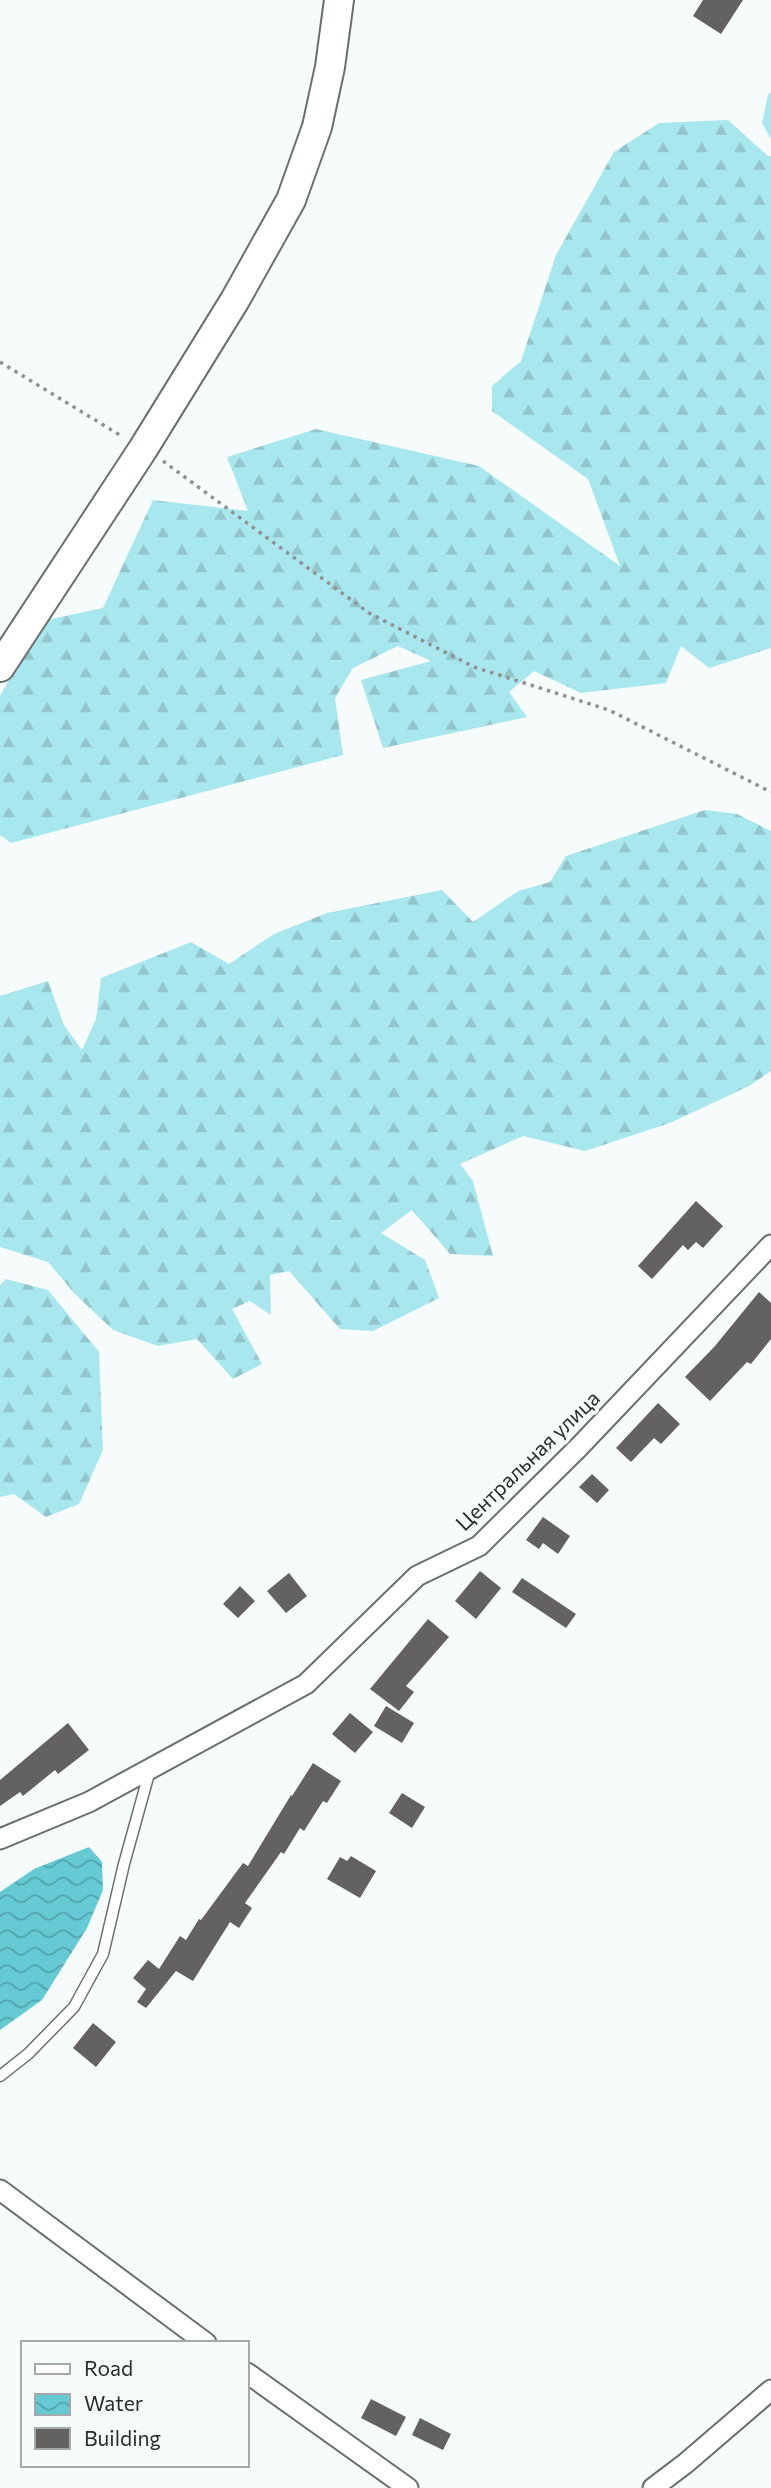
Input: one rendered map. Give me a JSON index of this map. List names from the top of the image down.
{
  "streets": {
    "street": ["Центральная улица"]
  },
  "legend": ["Road", "Water", "Building"]
}
